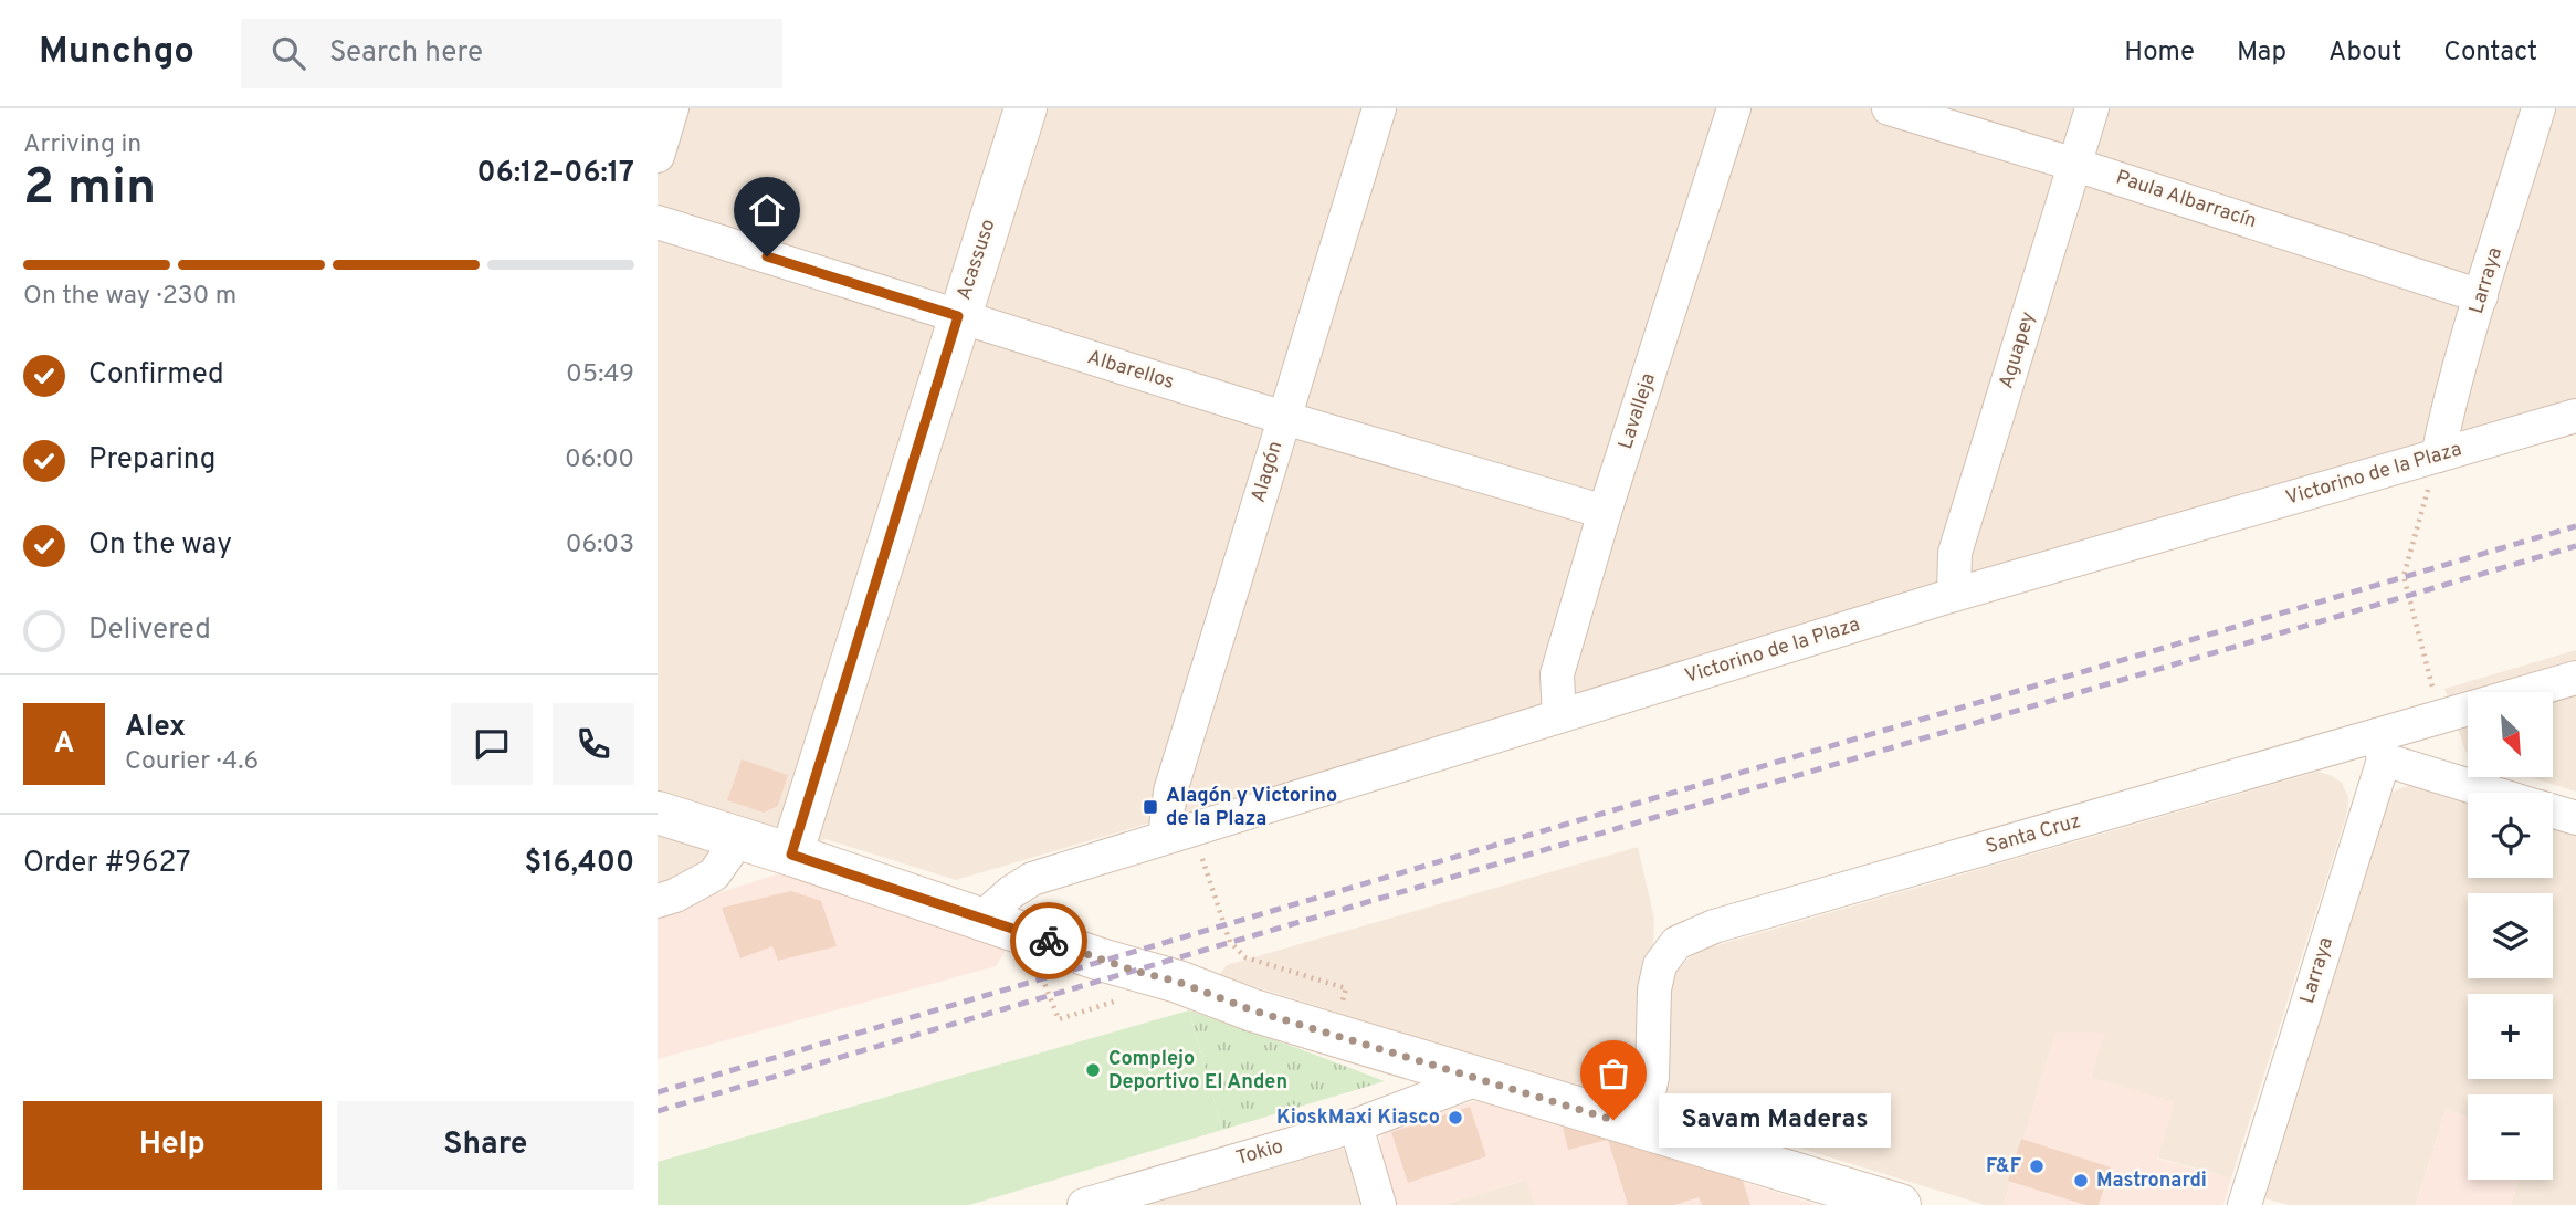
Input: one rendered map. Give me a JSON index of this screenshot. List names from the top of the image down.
{
  "streets": {
    "main road": ["Acassuso"],
    "street": [
      "Paula Albarracín",
      "Larraya",
      "Aguapey",
      "Albarellos",
      "Lavalleja",
      "Alagón",
      "Victorino de la Plaza",
      "Santa Cruz",
      "Tokio"
    ]
  },
  "crossings": [
    ["Paula Albarracín", "Larraya"],
    ["Paula Albarracín", "Aguapey"],
    ["Acassuso", "Albarellos"],
    ["Larraya", "Victorino de la Plaza"],
    ["Larraya", "Santa Cruz"],
    ["Aguapey", "Victorino de la Plaza"],
    ["Albarellos", "Lavalleja"],
    ["Albarellos", "Alagón"],
    ["Lavalleja", "Victorino de la Plaza"],
    ["Alagón", "Victorino de la Plaza"]
  ],
  "places": {
    "transit": ["Alagón y Victorino de la Plaza"],
    "other": [
      "Complejo Deportivo El Anden",
      "KioskMaxi Kiasco",
      "Savam Maderas",
      "F&F",
      "Mastronardi"
    ]
  },
  "north": "bottom right",
  "page": {
    "header": "Munchgo",
    "search": "Search here",
    "nav": [
      "Home",
      "Map",
      "About",
      "Contact"
    ],
    "heading": ["2 min", "Arriving in", "06:12–06:17"],
    "panel": [
      "Alex",
      "Courier · 4.6",
      "Order #9627",
      "$16,400"
    ],
    "bar": "On the way · 230 m",
    "list": [
      ["Confirmed", "05:49"],
      ["Preparing", "06:00"],
      ["On the way", "06:03"],
      "Delivered"
    ],
    "map_buttons": ["+", "−"],
    "round": "A",
    "buttons": ["Help", "Share"],
    "bubble": "Savam Maderas"
  }
}
